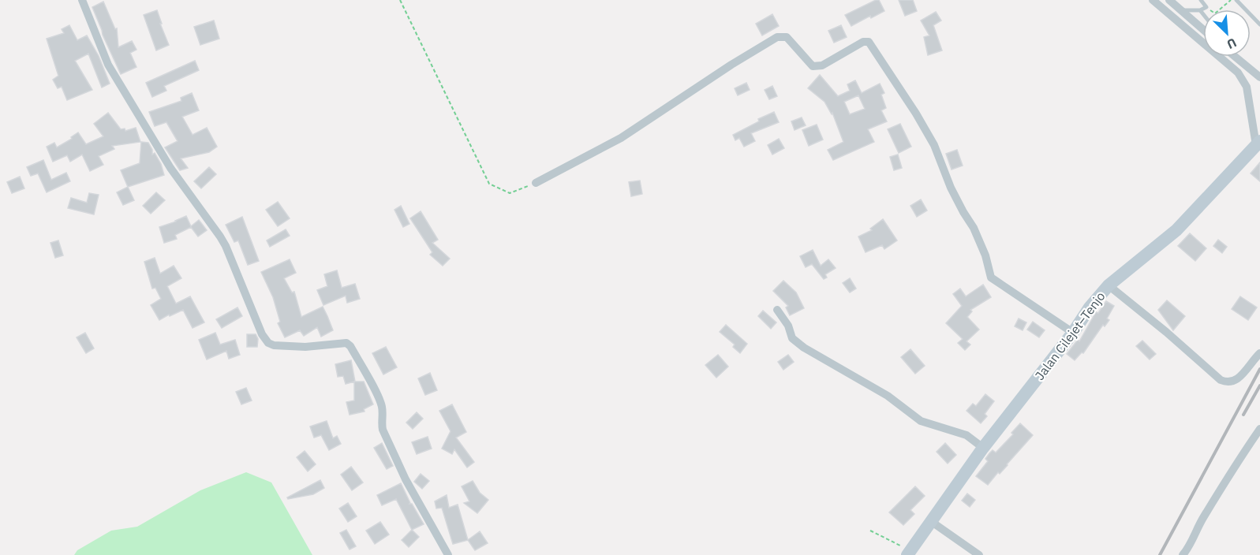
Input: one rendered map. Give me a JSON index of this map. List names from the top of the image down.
{
  "streets": {
    "main road": ["Jalan Cilejet–Tenjo"]
  },
  "north": "bottom right"
}
